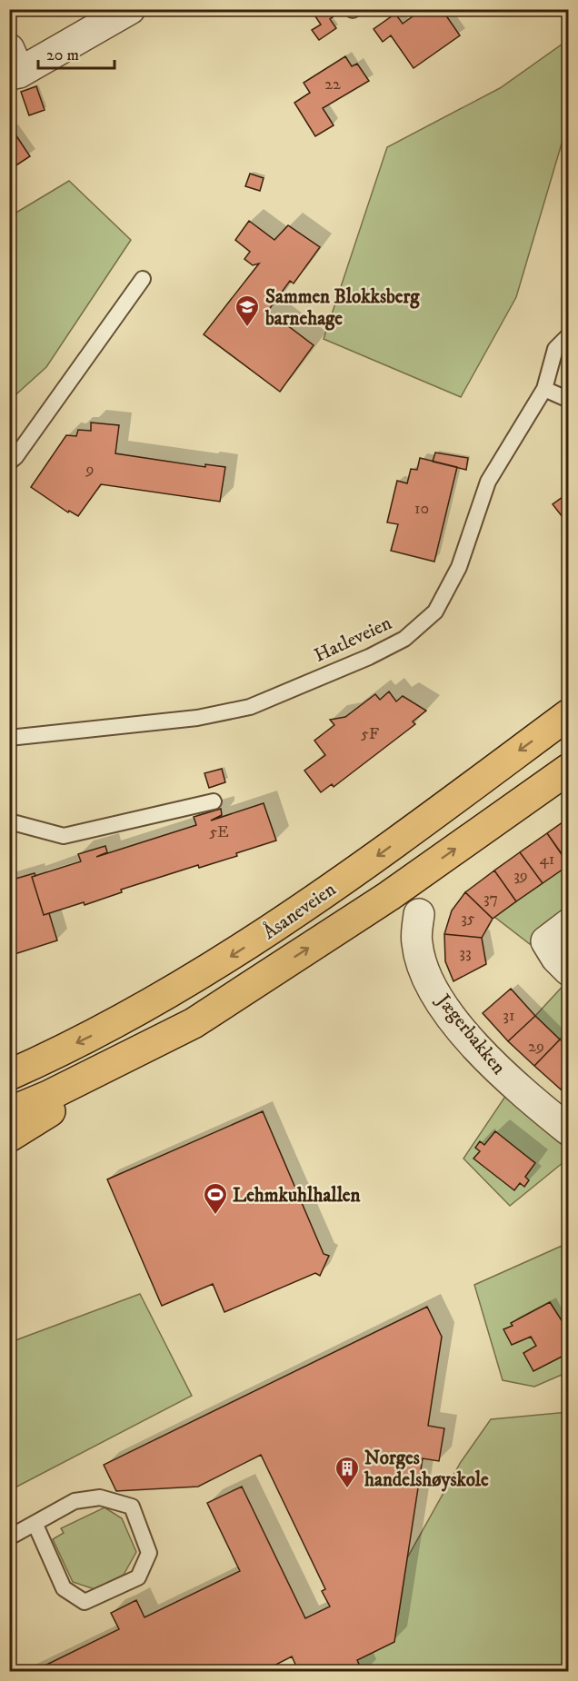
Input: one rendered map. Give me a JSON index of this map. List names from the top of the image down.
{
  "streets": {
    "highway": ["Åsaneveien"],
    "street": ["Jægerbakken"],
    "lane": ["Hatleveien"]
  },
  "places": {
    "school or university": ["Sammen Blokksberg barnehage"],
    "sports": ["Lehmkuhlhallen"],
    "building": ["Norges handelshøyskole"]
  },
  "house_numbers": [
    "22",
    "9",
    "10",
    "5F",
    "5E",
    "41",
    "39",
    "37",
    "35",
    "33",
    "31",
    "29"
  ],
  "scale_bar": "20 m"
}
